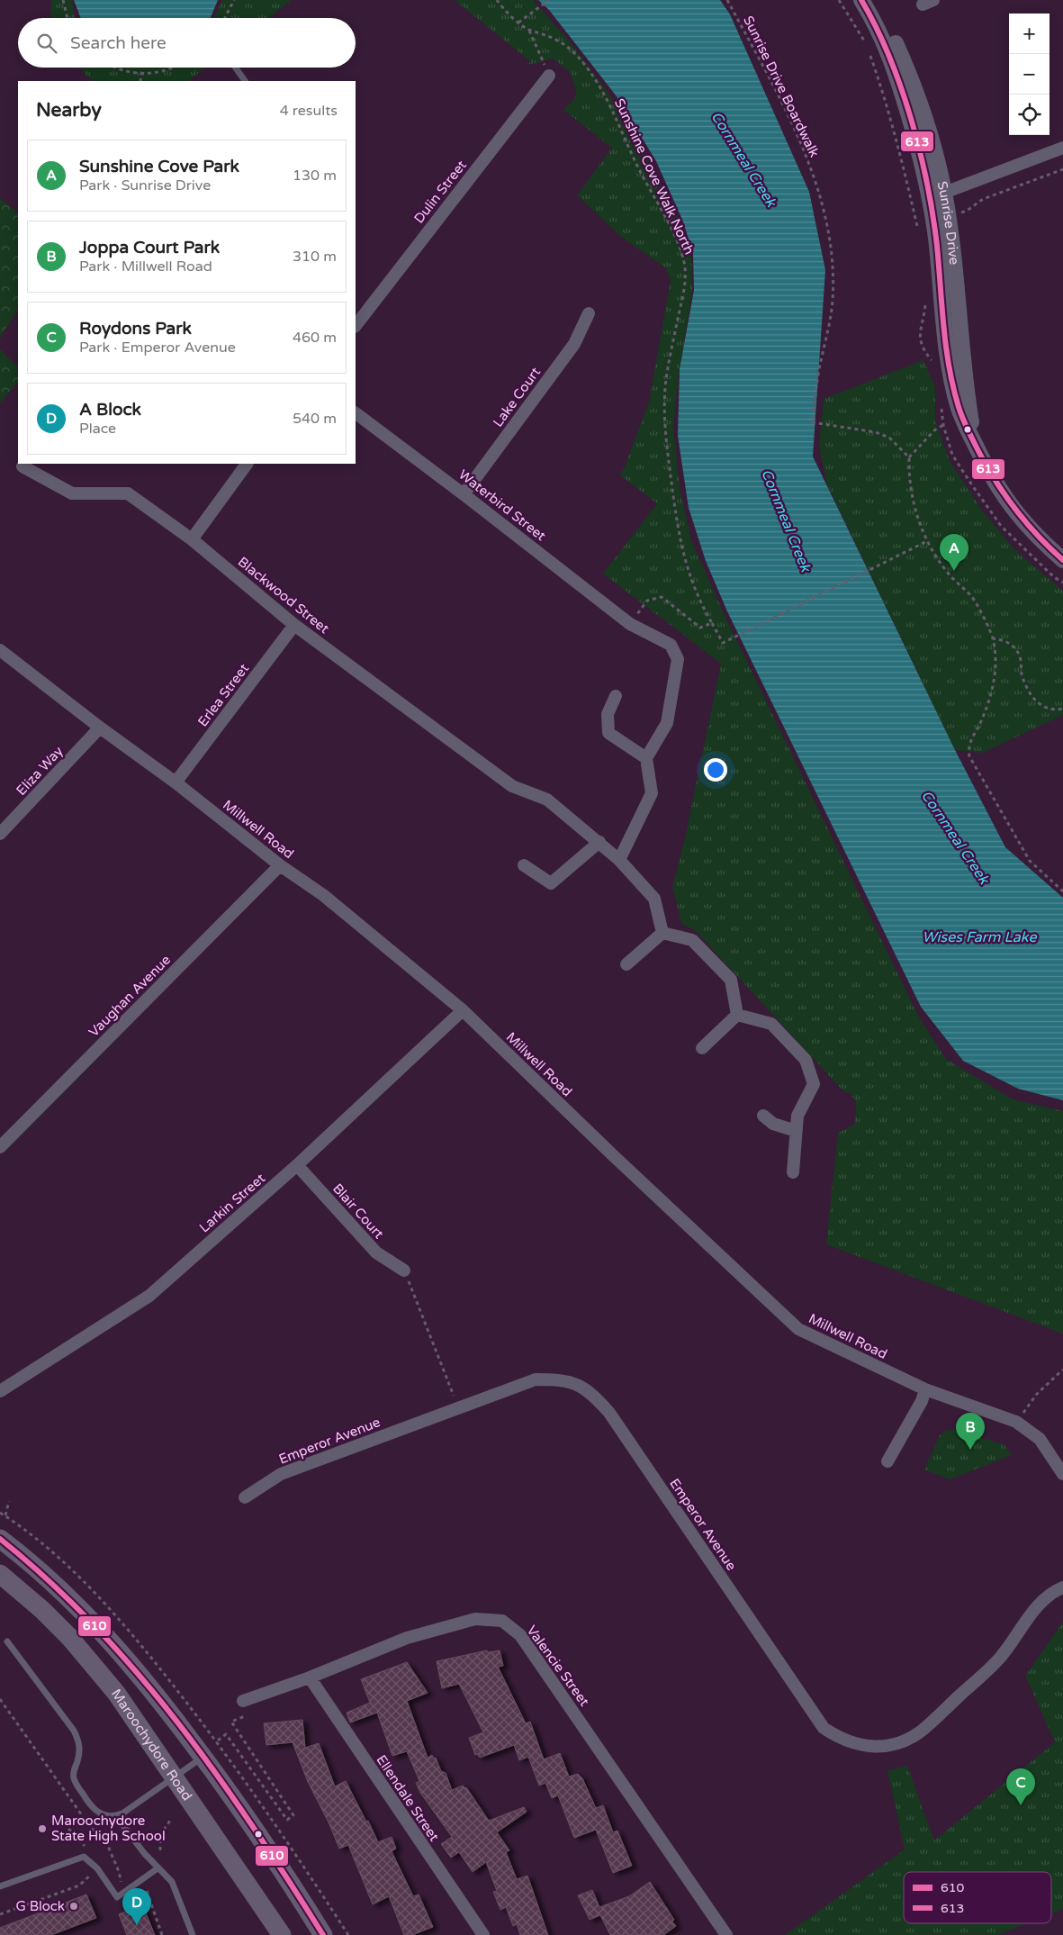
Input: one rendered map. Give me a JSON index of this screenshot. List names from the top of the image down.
{
  "streets": {
    "main road": ["Maroochydore Road"],
    "street": [
      "Dulin Street",
      "Sunrise Drive",
      "Lake Court",
      "Waterbird Street",
      "Blackwood Street",
      "Erlea Street",
      "Eliza Way",
      "Millwell Road",
      "Vaughan Avenue",
      "Larkin Street",
      "Blair Court",
      "Emperor Avenue",
      "Valencie Street",
      "Ellendale Street"
    ],
    "path": ["Sunrise Drive Boardwalk", "Sunshine Cove Walk North"]
  },
  "crossings": [
    ["Lake Court", "Waterbird Street"],
    ["Blackwood Street", "Erlea Street"],
    ["Erlea Street", "Millwell Road"],
    ["Eliza Way", "Millwell Road"],
    ["Millwell Road", "Vaughan Avenue"],
    ["Millwell Road", "Larkin Street"],
    ["Larkin Street", "Blair Court"],
    ["Valencie Street", "Ellendale Street"]
  ],
  "water": ["Cornmeal Creek", "Wises Farm Lake"],
  "places": ["Maroochydore State High School", "G Block"],
  "lines": ["transit line 613", "transit line 610"],
  "legend": ["610", "613"],
  "page": {
    "map_buttons": ["+", "−"],
    "search": "Search here",
    "heading": ["Nearby", "4 results"],
    "list": [
      {
        "mark": "A",
        "name": "Sunshine Cove Park",
        "note": "Park · Sunrise Drive",
        "value": "130 m"
      },
      {
        "mark": "B",
        "name": "Joppa Court Park",
        "note": "Park · Millwell Road",
        "value": "310 m"
      },
      {
        "mark": "C",
        "name": "Roydons Park",
        "note": "Park · Emperor Avenue",
        "value": "460 m"
      },
      {
        "mark": "D",
        "name": "A Block",
        "note": "Place",
        "value": "540 m"
      }
    ],
    "pins": [
      "A",
      "B",
      "C",
      "D"
    ]
  }
}
